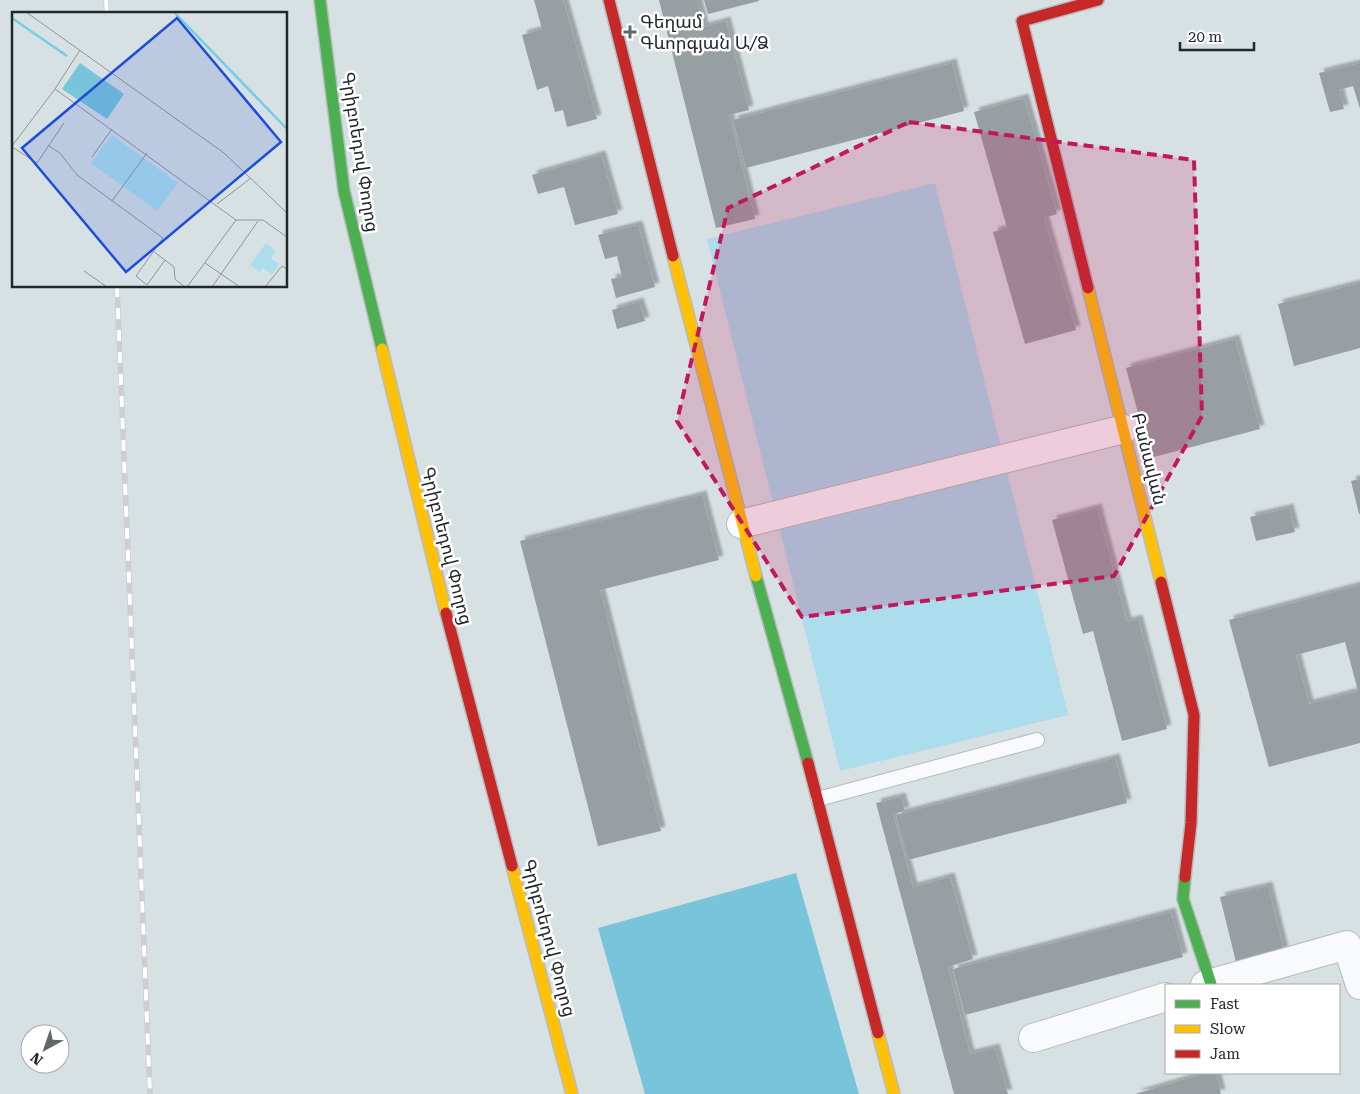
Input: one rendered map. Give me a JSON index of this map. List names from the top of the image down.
{
  "streets": {
    "street": ["Գրիբոեդով Փողոց", "Բանավան"]
  },
  "places": {
    "health": ["Գեղամ Գևորգյան Ա/Ձ"]
  },
  "legend": ["Fast", "Slow", "Jam"],
  "scale_bar": "20 m",
  "north": "bottom left"
}
